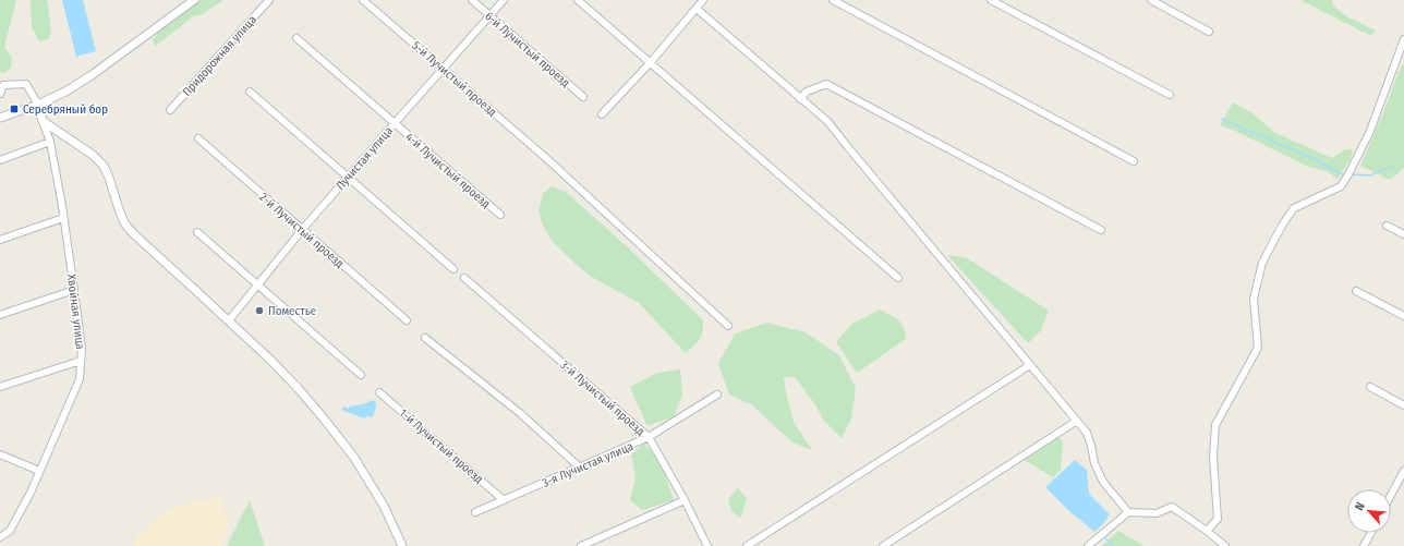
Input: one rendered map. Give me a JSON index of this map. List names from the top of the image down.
{
  "streets": {
    "street": [
      "6-й Лучистый проезд",
      "Придорожная улица",
      "5-й Лучистый проезд",
      "Лучистая улица",
      "4-й Лучистый проезд",
      "2-й Лучистый проезд",
      "Хвойная улица",
      "3-й Лучистый проезд",
      "1-й Лучистый проезд",
      "3-я Лучистая улица"
    ]
  },
  "crossings": [
    ["6-й Лучистый проезд", "Лучистая улица"],
    ["5-й Лучистый проезд", "Лучистая улица"],
    ["Лучистая улица", "4-й Лучистый проезд"],
    ["Лучистая улица", "2-й Лучистый проезд"],
    ["3-й Лучистый проезд", "3-я Лучистая улица"],
    ["1-й Лучистый проезд", "3-я Лучистая улица"]
  ],
  "places": {
    "transit": ["Серебряный бор"],
    "other": ["Поместье"]
  },
  "north": "top left"
}
